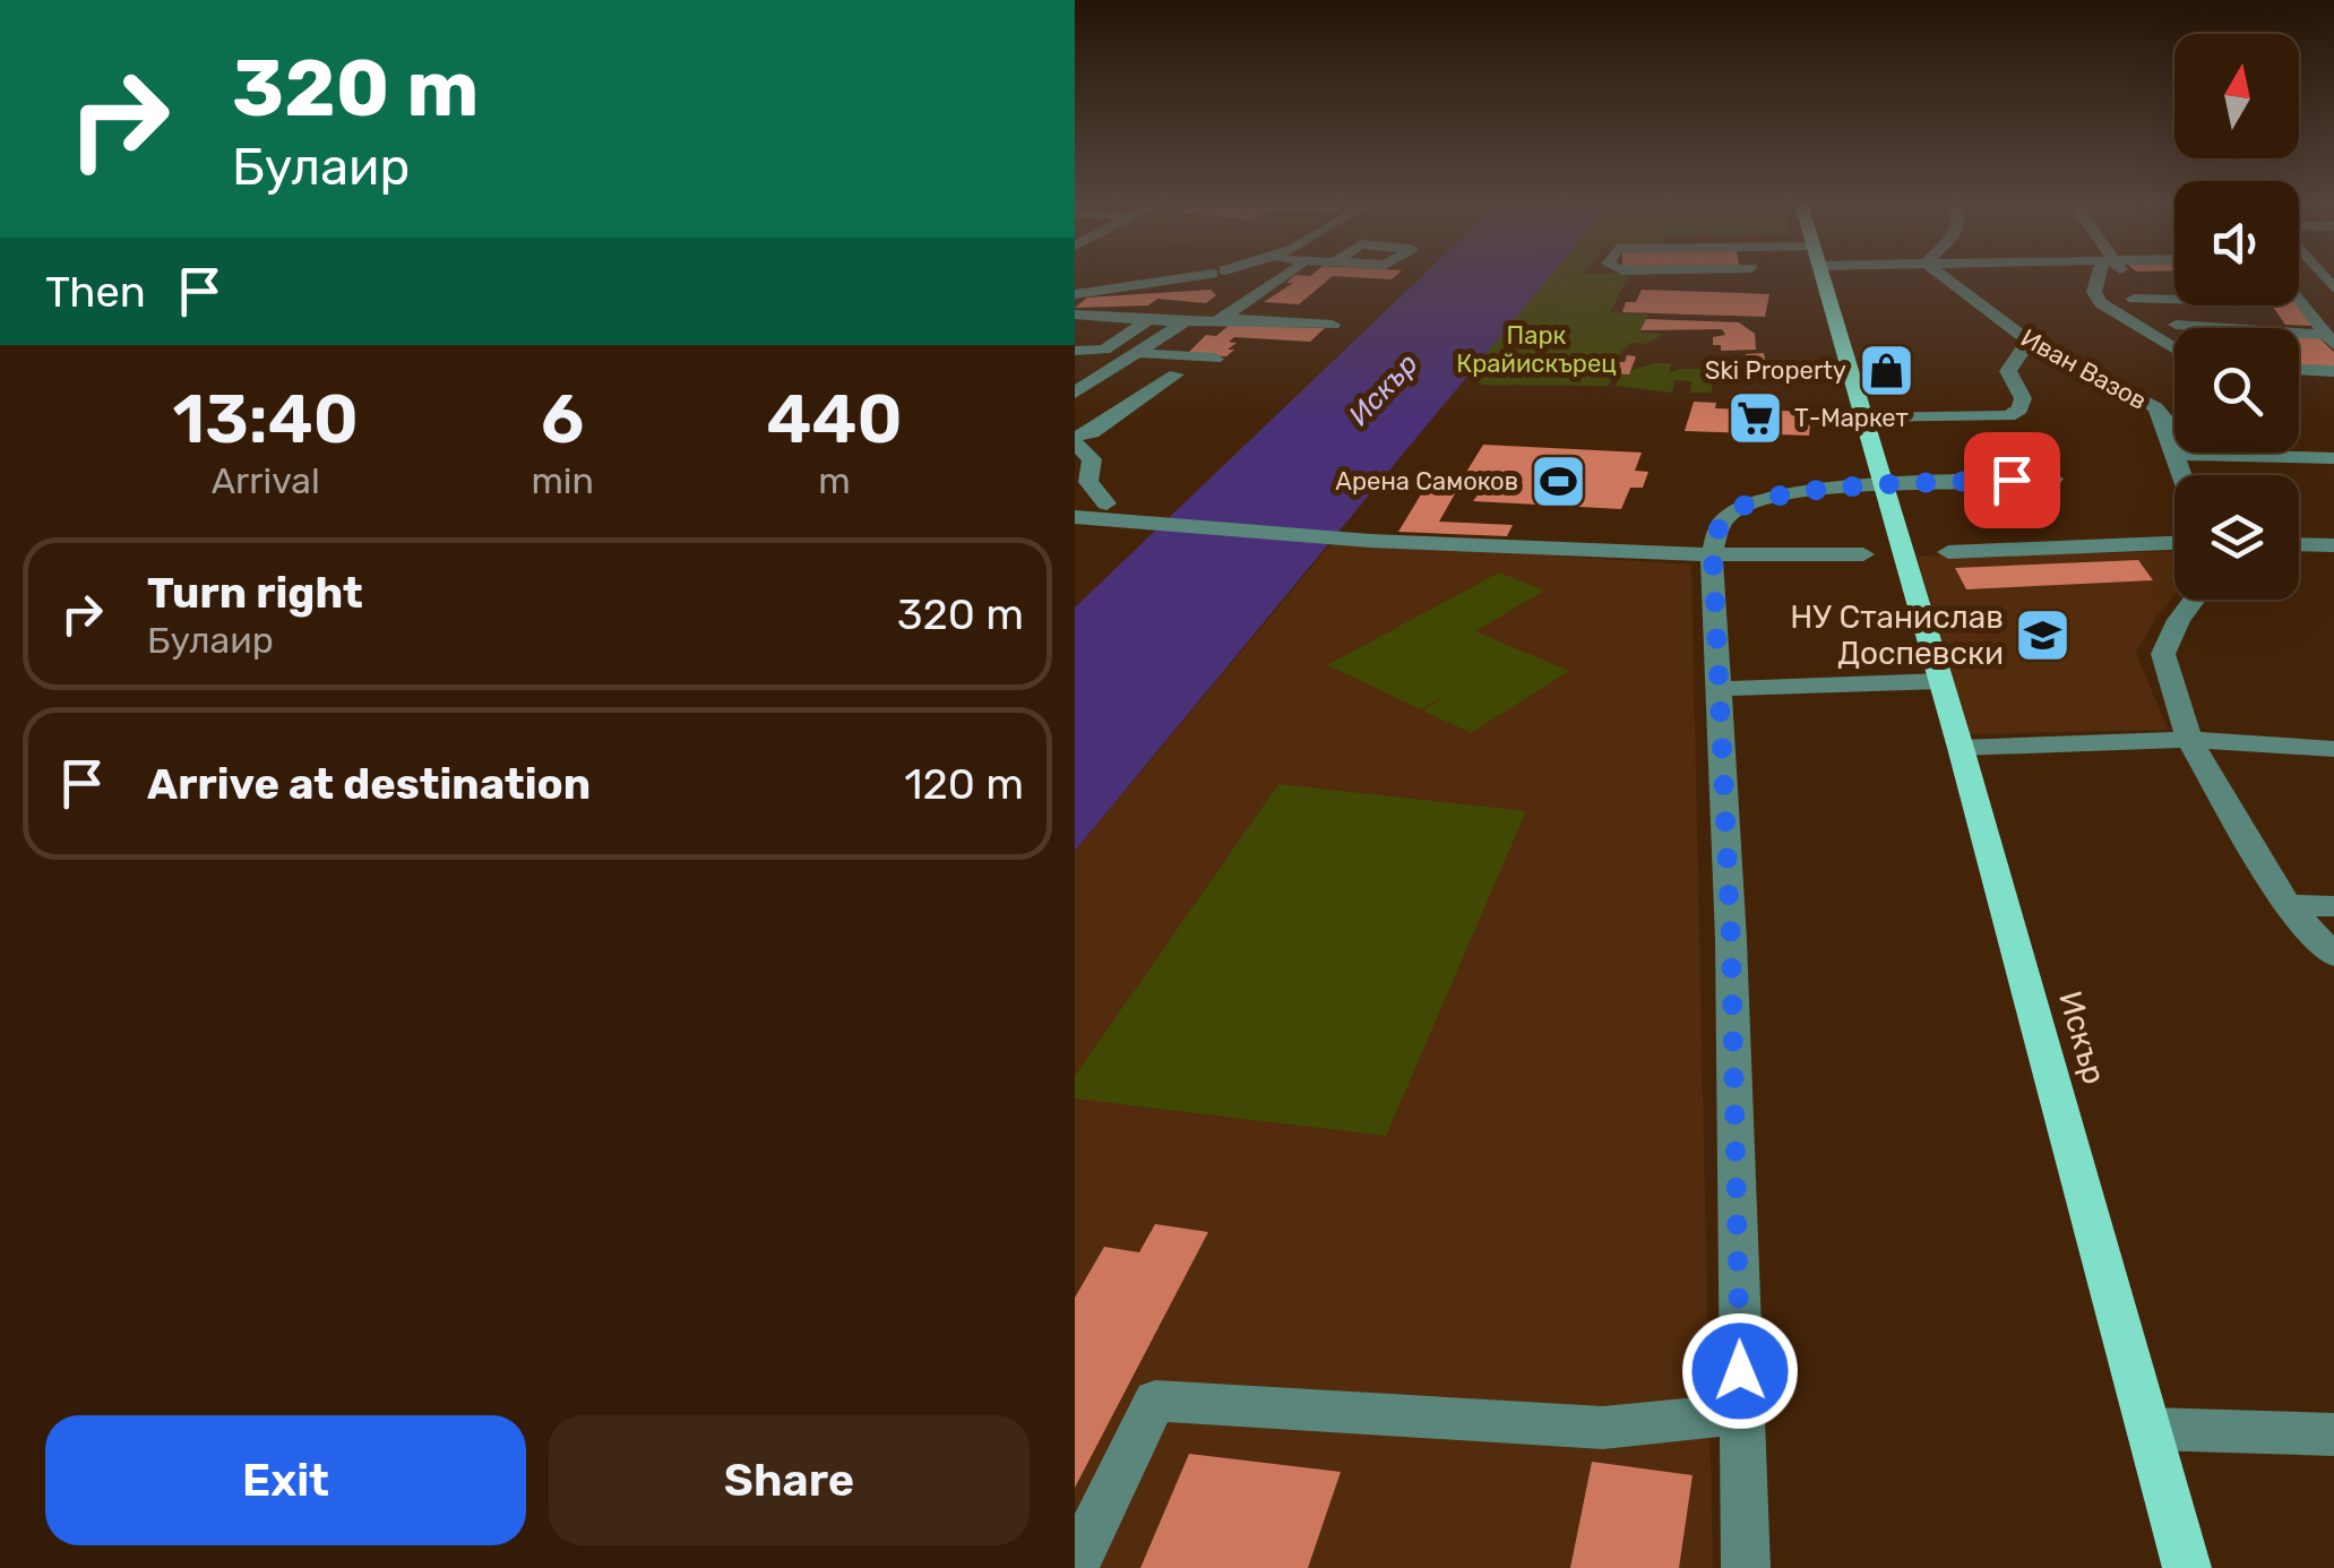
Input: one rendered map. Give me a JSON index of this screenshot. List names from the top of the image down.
{
  "streets": {
    "main road": ["Искър"],
    "street": ["Иван Вазов"]
  },
  "water": ["Искър"],
  "parks": ["Парк Крайискърец"],
  "places": {
    "shop": ["Ski Property"],
    "supermarket": ["Т-Маркет"],
    "sports": ["Арена Самоков"],
    "school or university": ["НУ Станислав Доспевски"]
  },
  "north": "top",
  "page": {
    "turn": ["320 m", "Булаир"],
    "then": "Then",
    "eta": [
      "13:40",
      "Arrival",
      "6",
      "min",
      "440",
      "m"
    ],
    "list": [
      {
        "name": "Turn right",
        "note": "Булаир",
        "value": "320 m"
      },
      {
        "name": "Arrive at destination",
        "value": "120 m"
      }
    ],
    "buttons": ["Exit", "Share"]
  }
}
